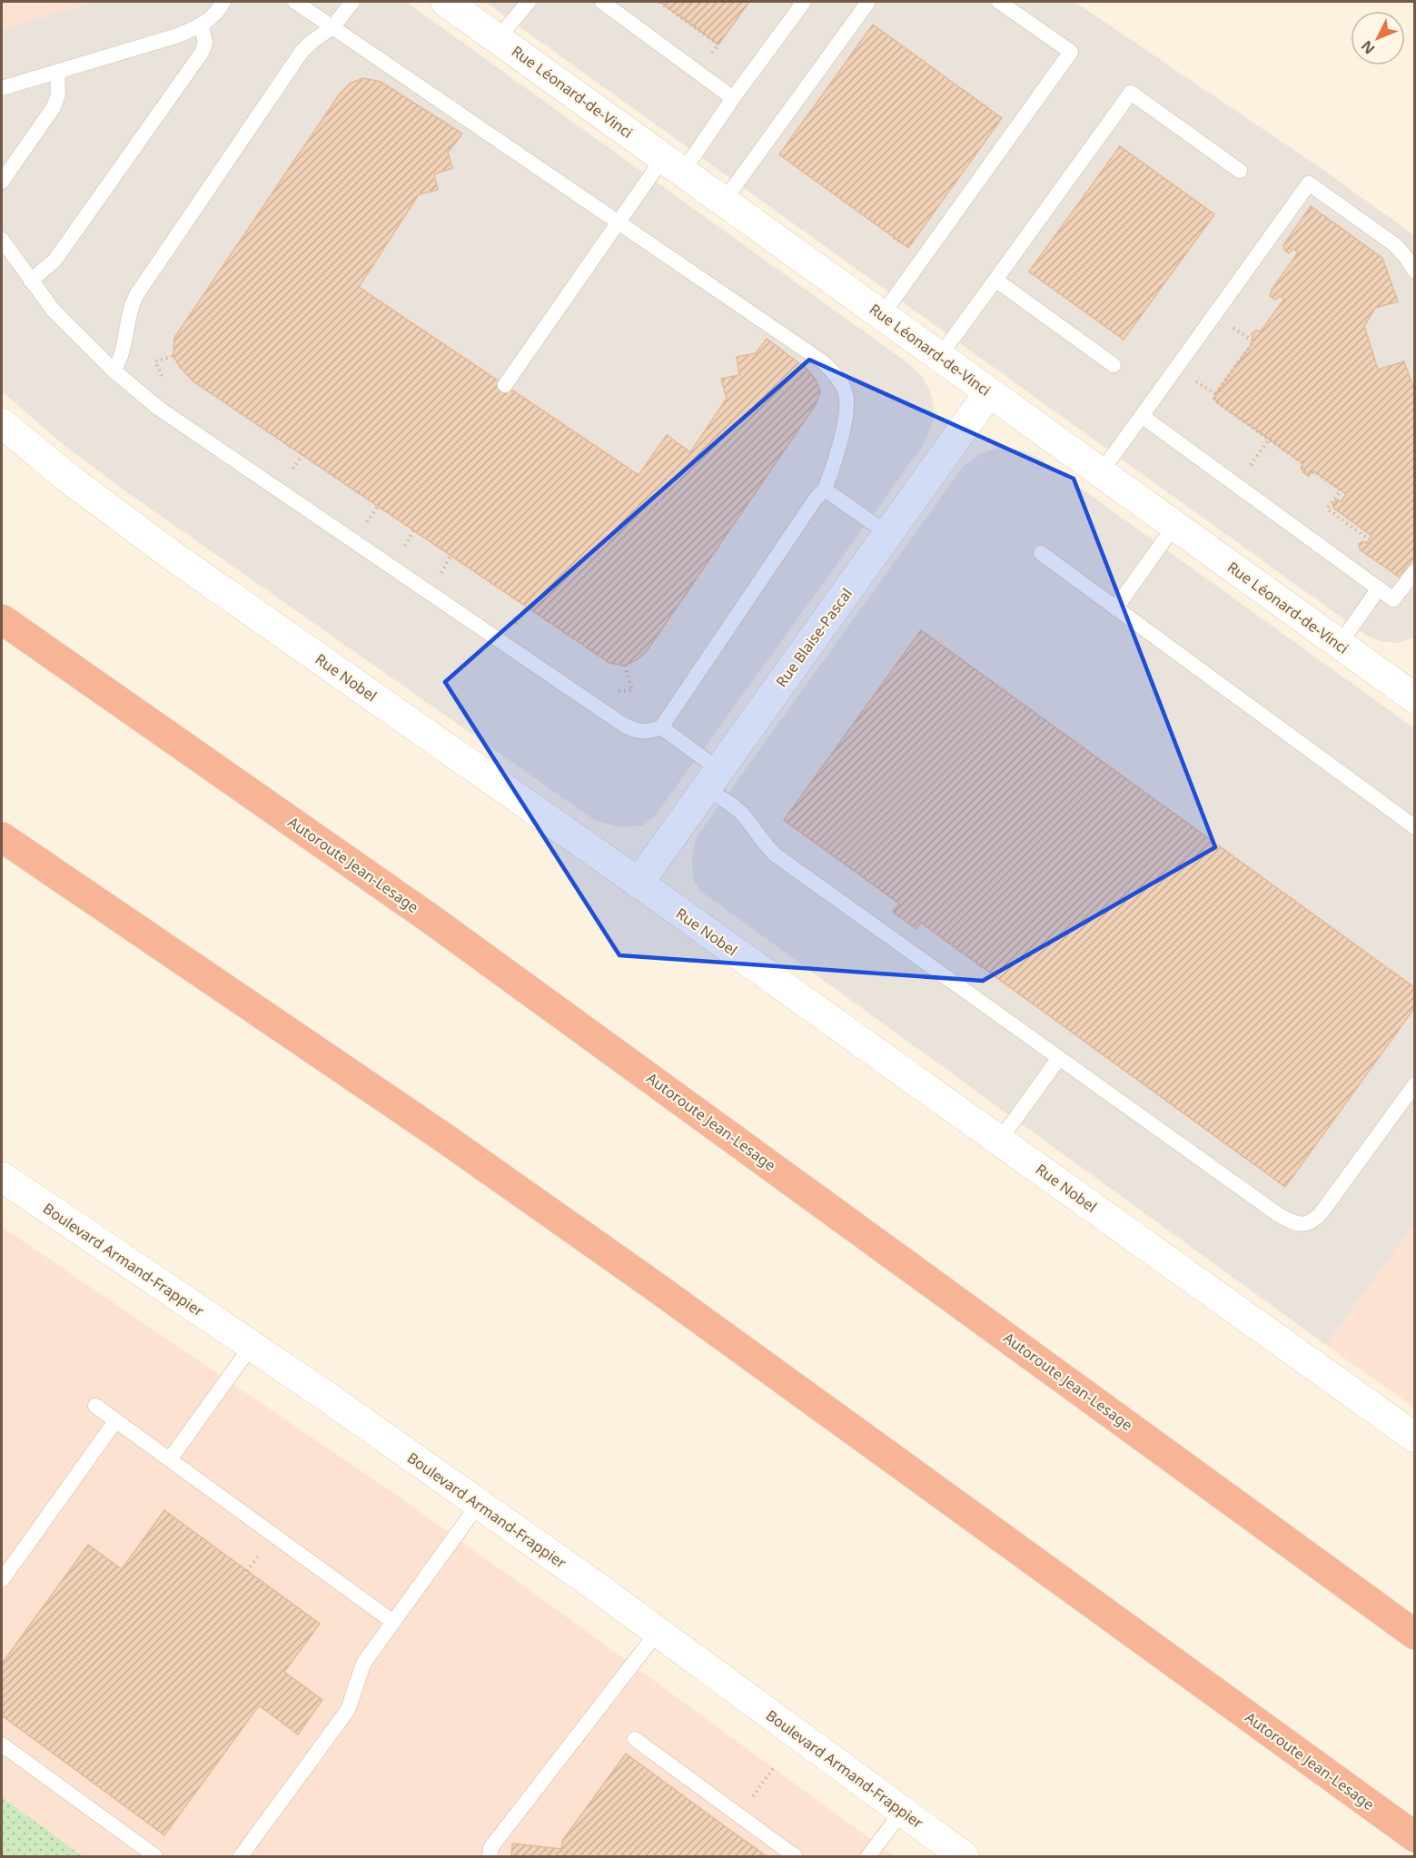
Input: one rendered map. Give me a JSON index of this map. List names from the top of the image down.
{
  "streets": {
    "highway": ["Autoroute Jean-Lesage"],
    "street": [
      "Rue Léonard-de-Vinci",
      "Rue Blaise-Pascal",
      "Rue Nobel",
      "Boulevard Armand-Frappier"
    ]
  },
  "crossings": [
    ["Rue Léonard-de-Vinci", "Rue Blaise-Pascal"],
    ["Rue Blaise-Pascal", "Rue Nobel"]
  ],
  "north": "bottom left"
}
